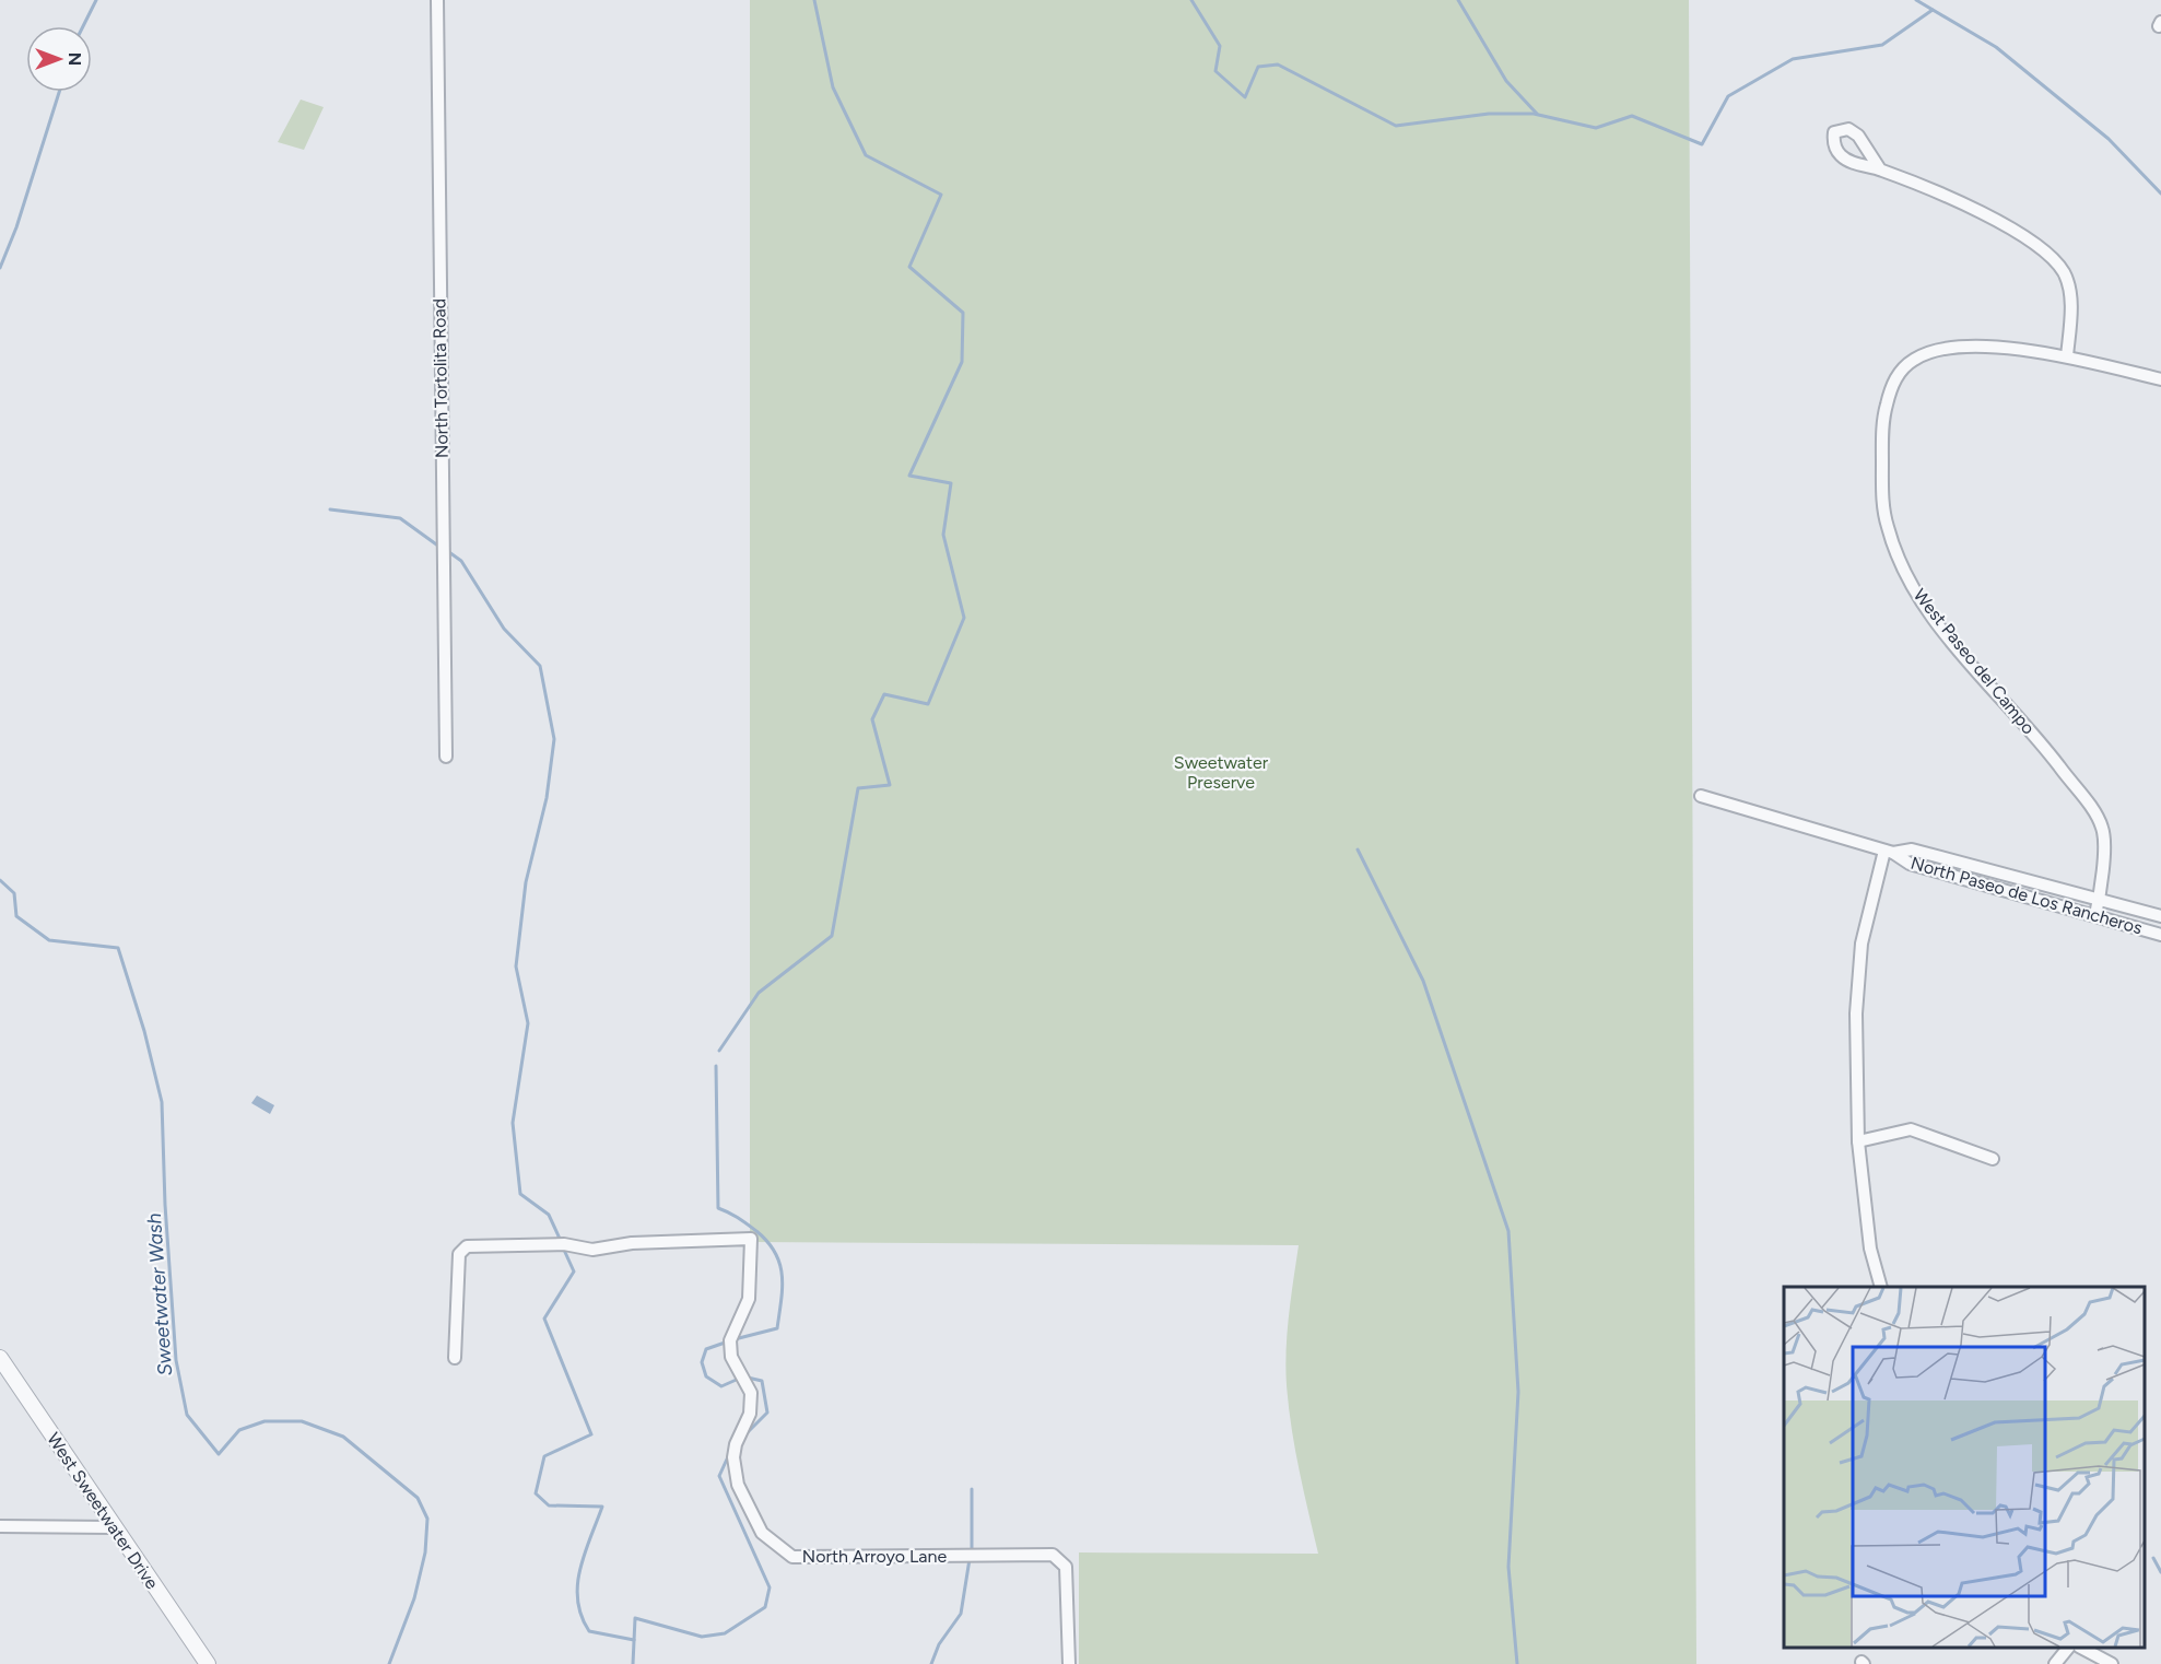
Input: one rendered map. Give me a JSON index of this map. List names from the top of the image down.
{
  "streets": {
    "street": [
      "North Tortolita Road",
      "West Paseo del Campo",
      "North Paseo de Los Rancheros",
      "West Sweetwater Drive",
      "North Arroyo Lane"
    ]
  },
  "crossings": [
    ["West Paseo del Campo", "North Paseo de Los Rancheros"]
  ],
  "water": ["Sweetwater Wash"],
  "parks": ["Sweetwater Preserve"],
  "north": "right"
}
